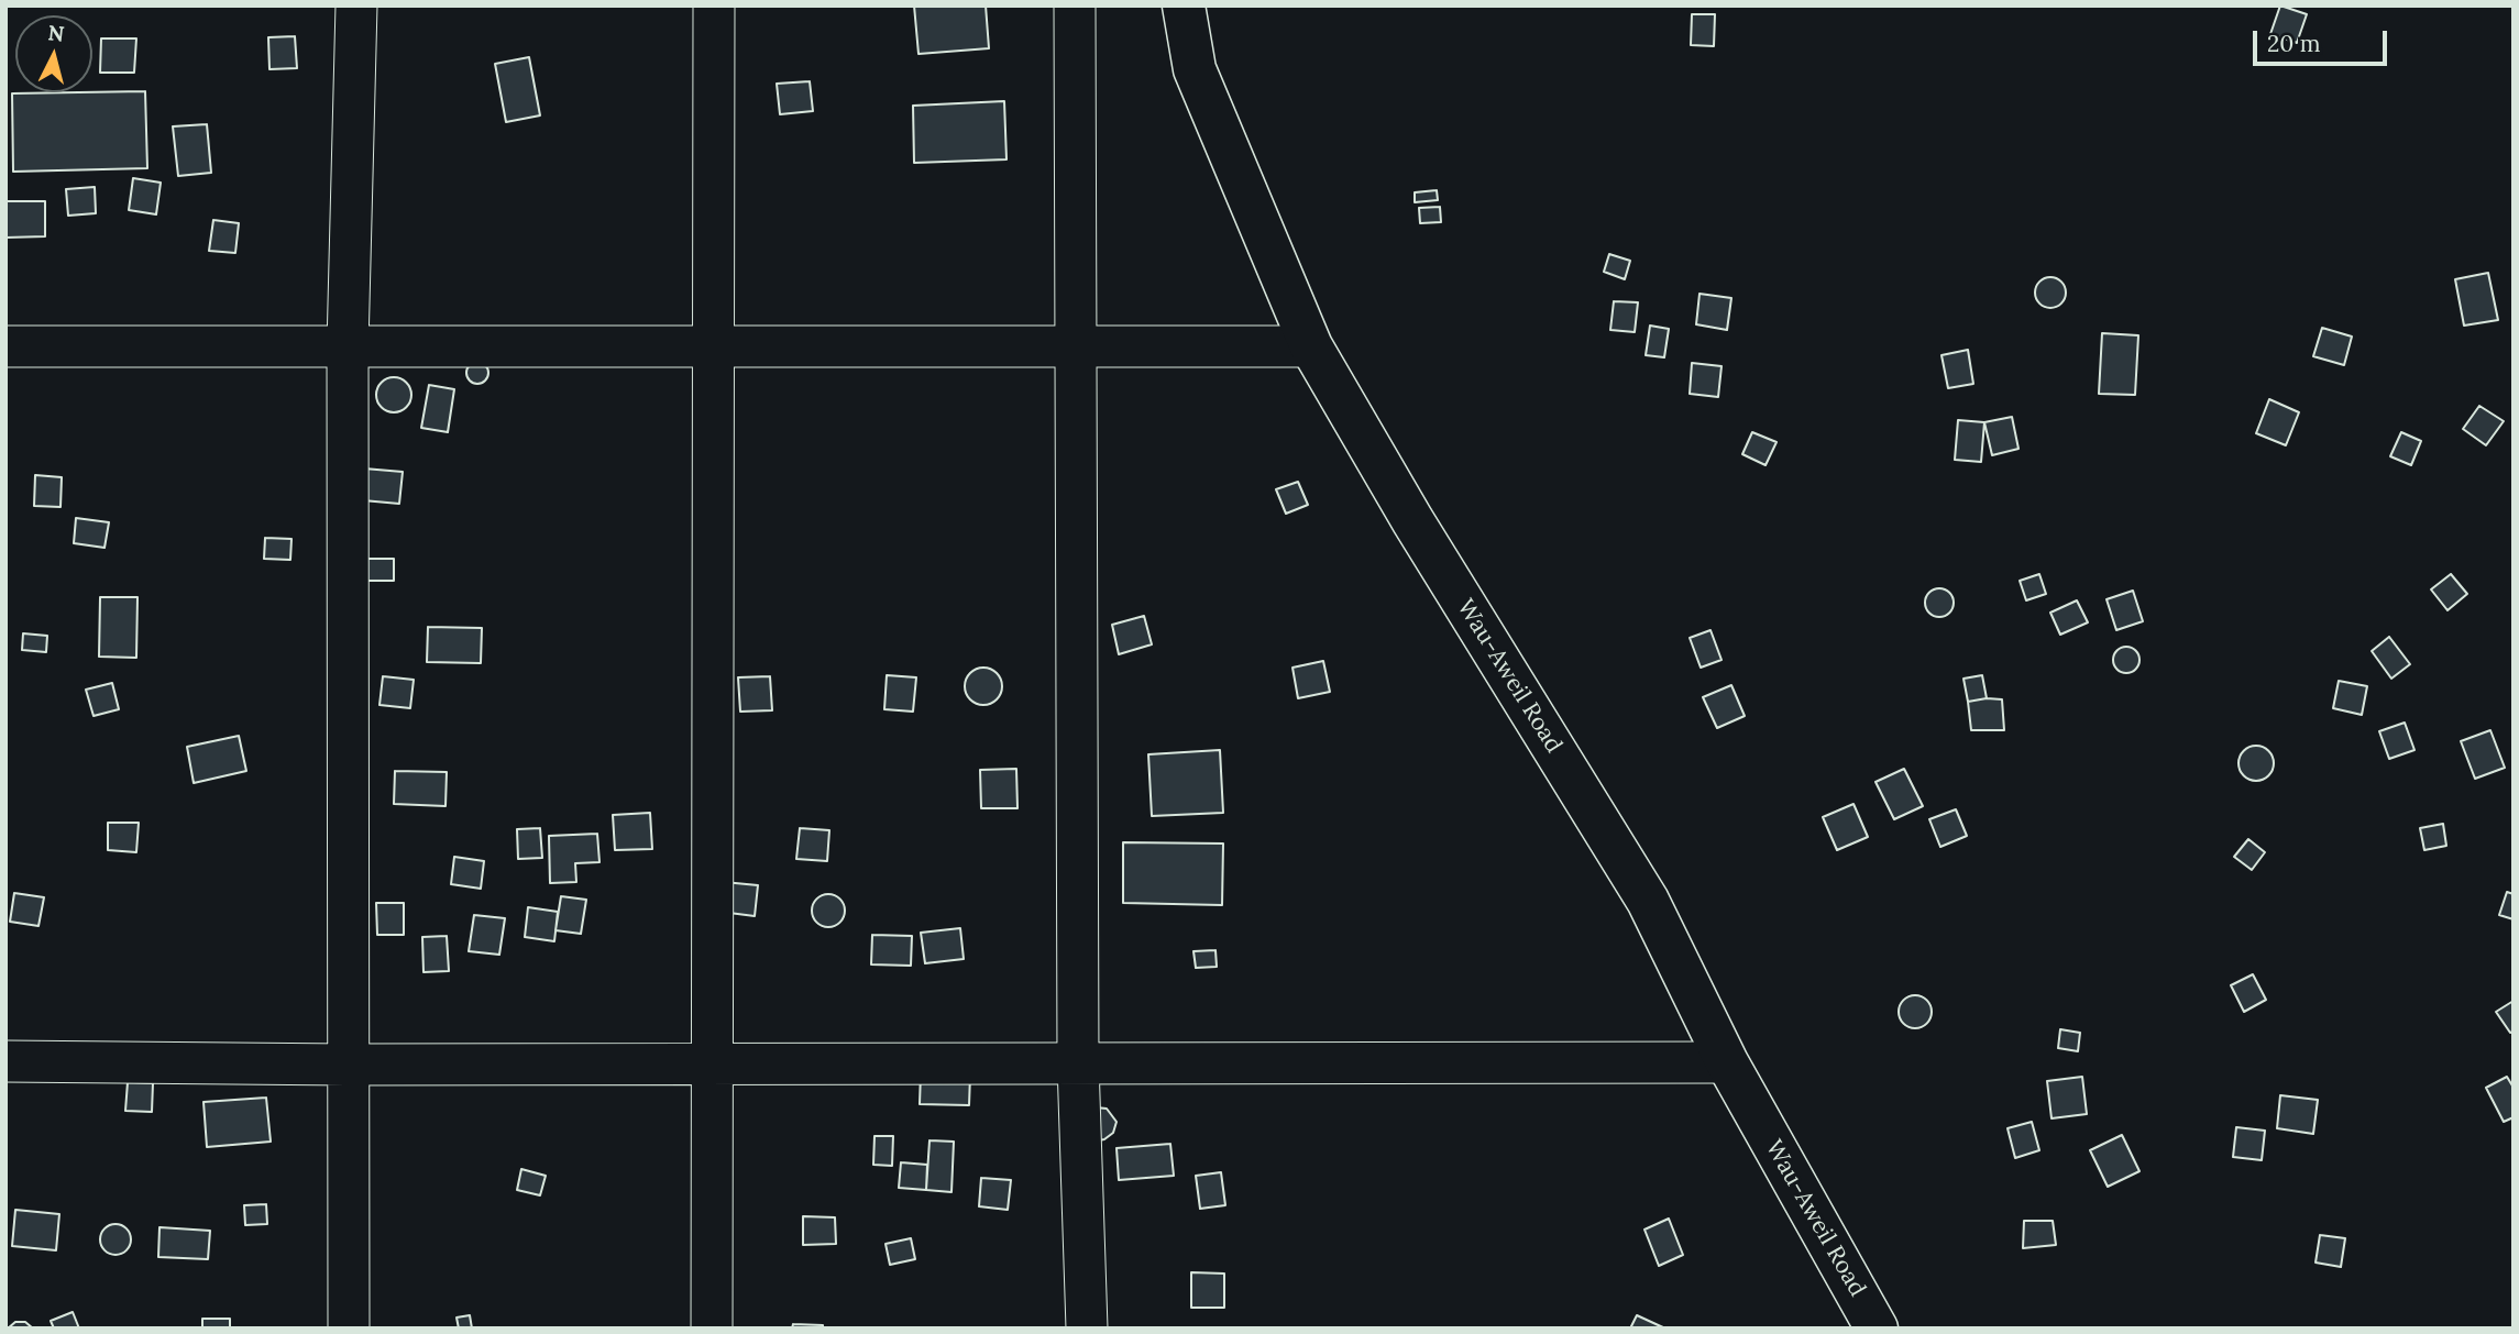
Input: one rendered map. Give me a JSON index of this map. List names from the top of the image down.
{
  "streets": {
    "street": ["Wau-Aweil Road"]
  },
  "scale_bar": "20 m",
  "north": "top"
}
